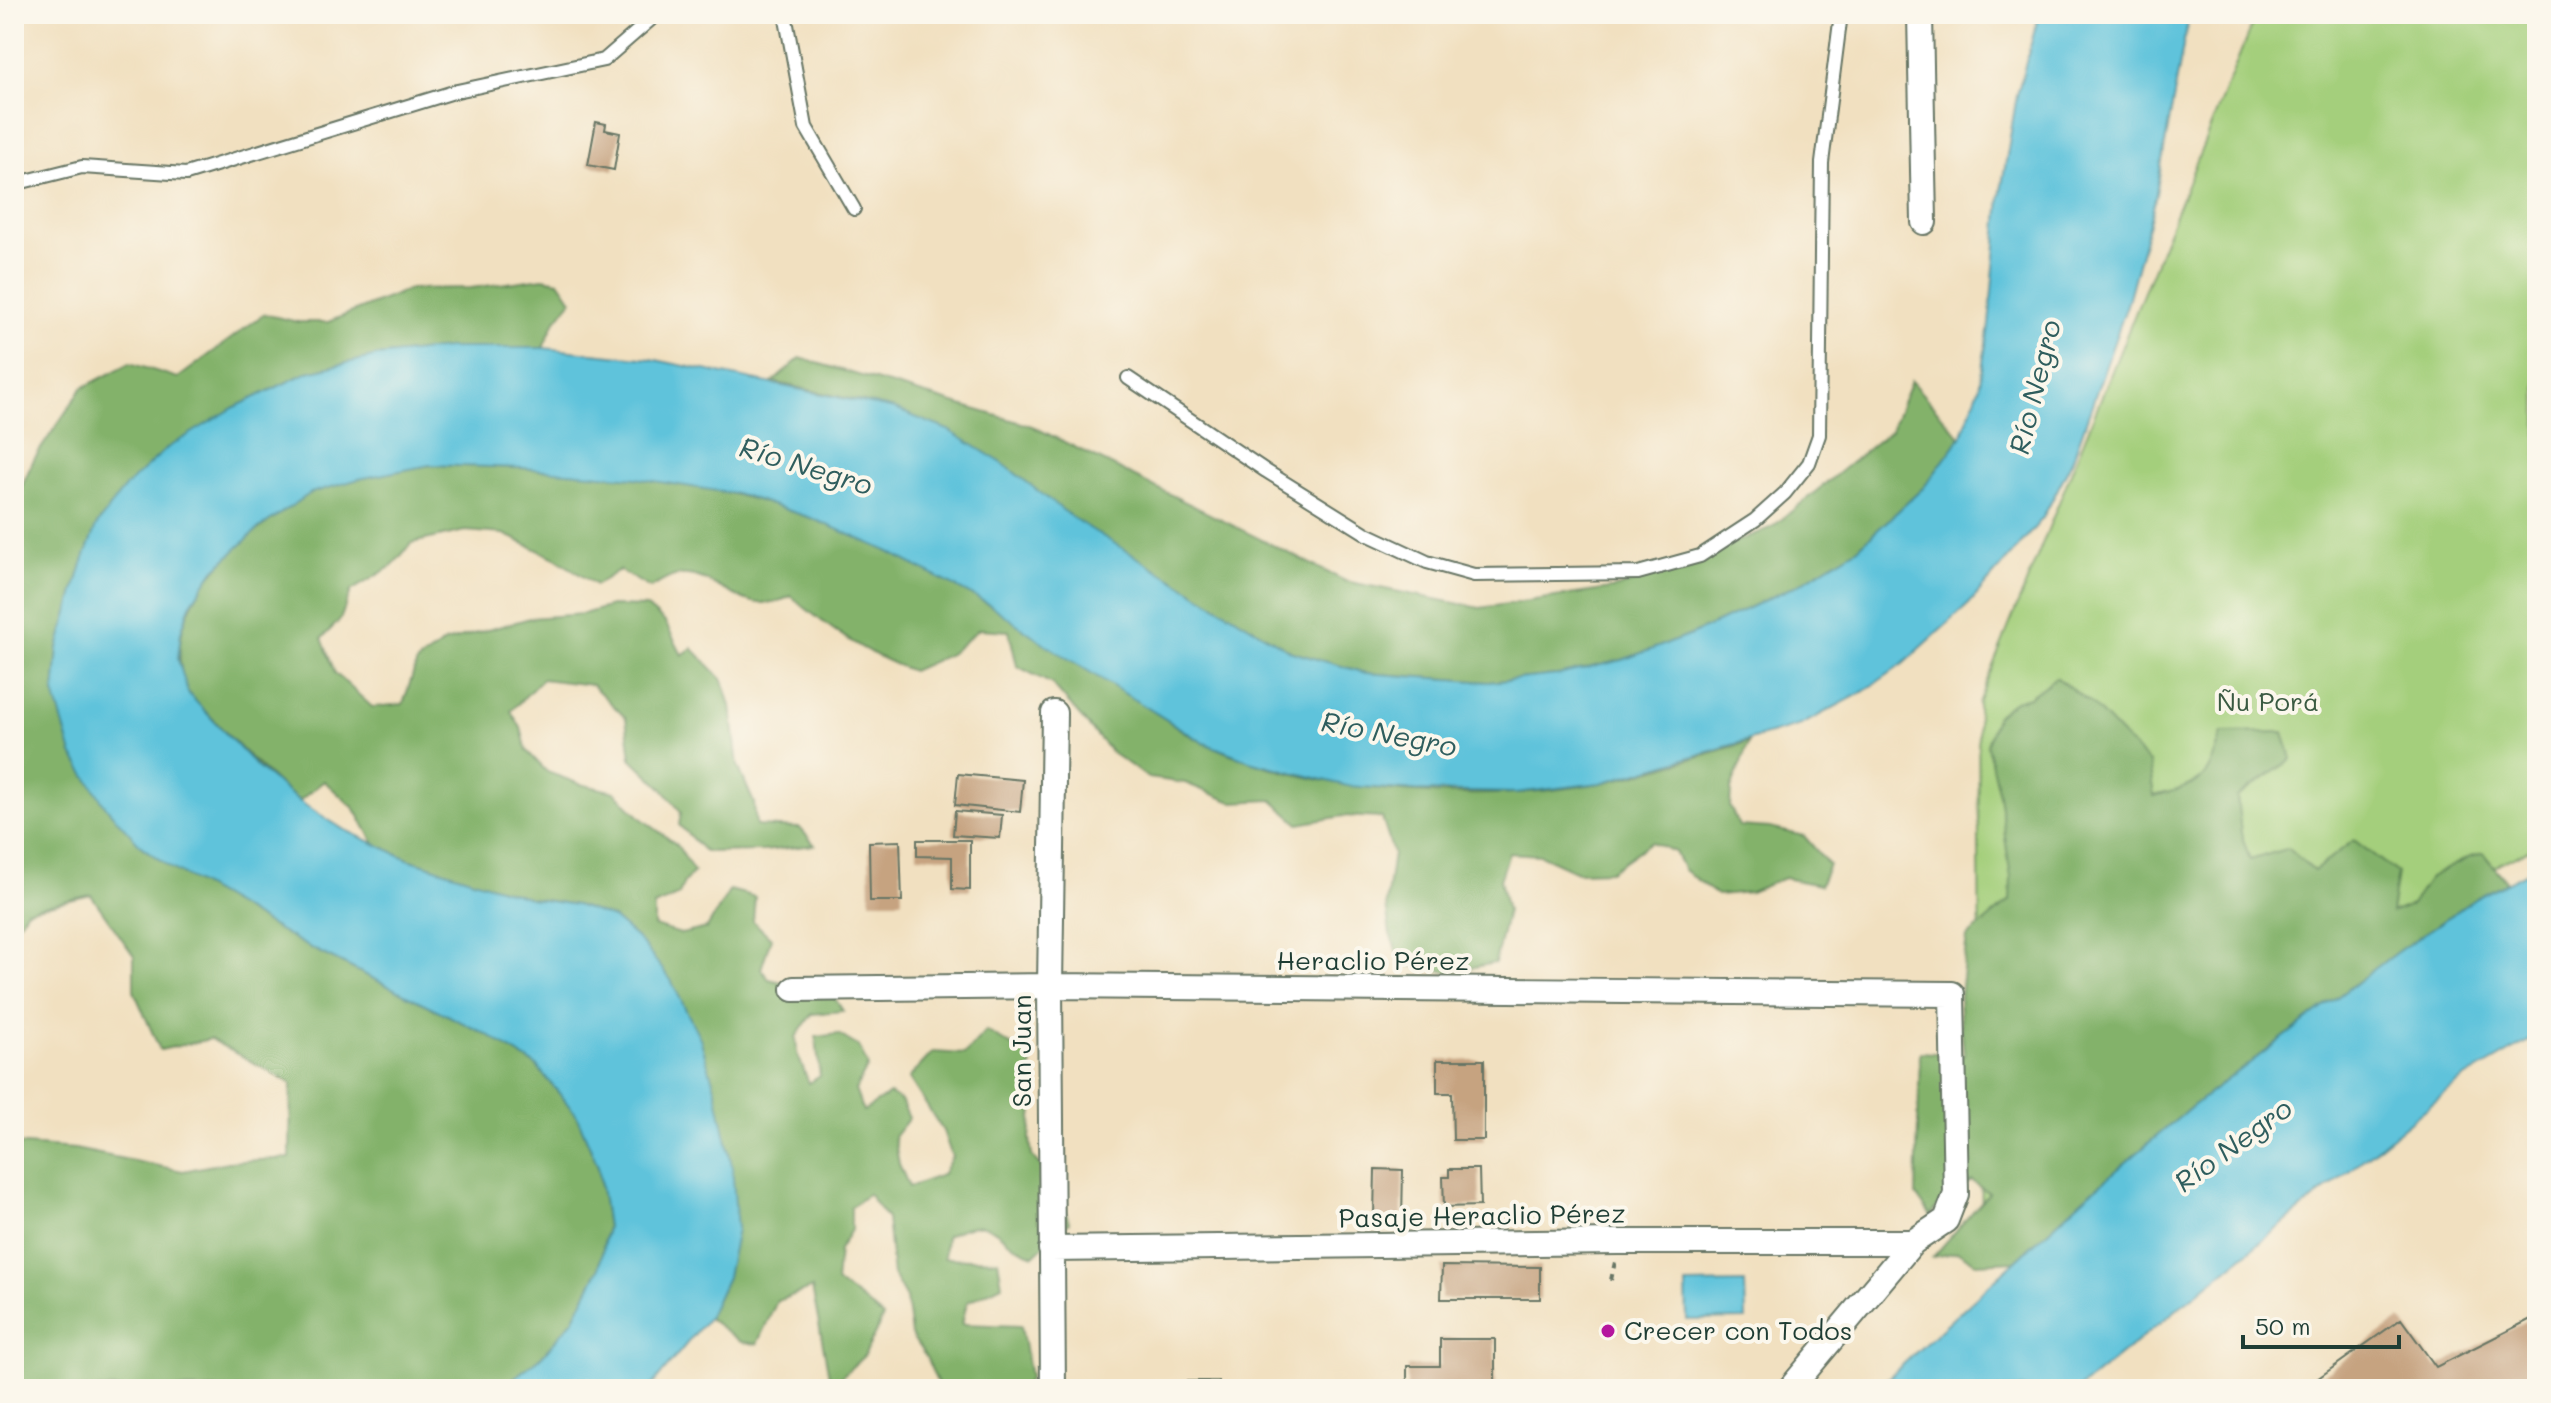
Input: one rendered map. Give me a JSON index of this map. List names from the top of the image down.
{
  "streets": {
    "street": ["Heraclio Pérez", "San Juan", "Pasaje Heraclio Pérez"]
  },
  "crossings": [
    ["Heraclio Pérez", "San Juan"],
    ["Heraclio Pérez", "Pasaje Heraclio Pérez"],
    ["San Juan", "Pasaje Heraclio Pérez"]
  ],
  "water": ["Río Negro"],
  "parks": ["Ñu Porá"],
  "places": ["Crecer con Todos"],
  "scale_bar": "50 m"
}
